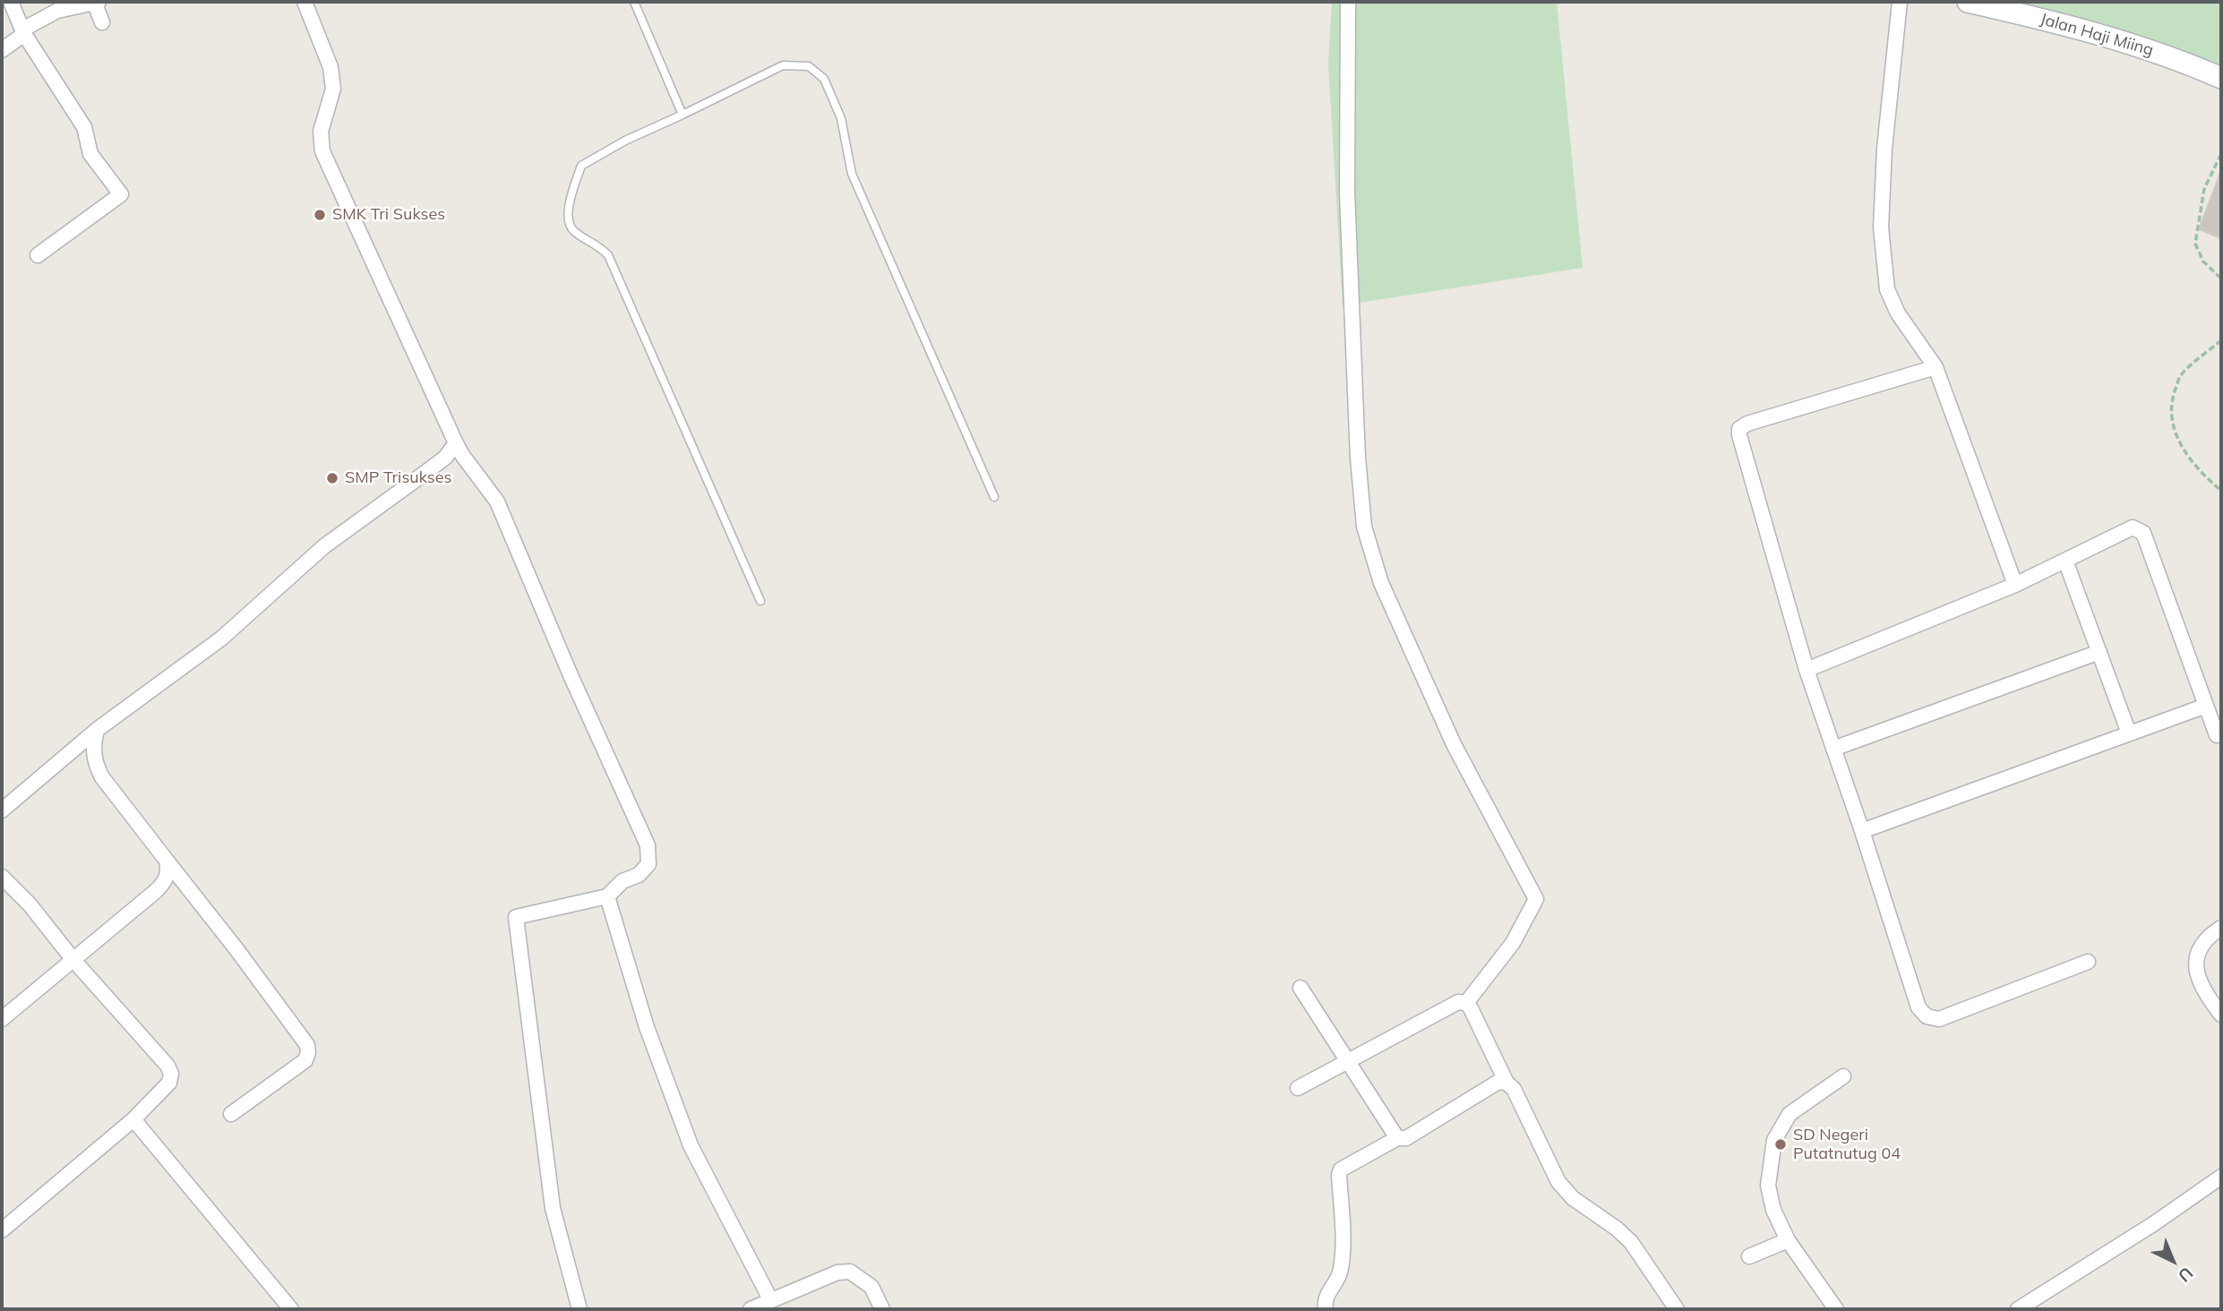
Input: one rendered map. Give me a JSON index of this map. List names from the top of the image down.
{
  "streets": {
    "main road": ["Jalan Haji Miing"]
  },
  "places": ["SMK Tri Sukses", "SMP Trisukses", "SD Negeri Putatnutug 04"],
  "north": "bottom right"
}
